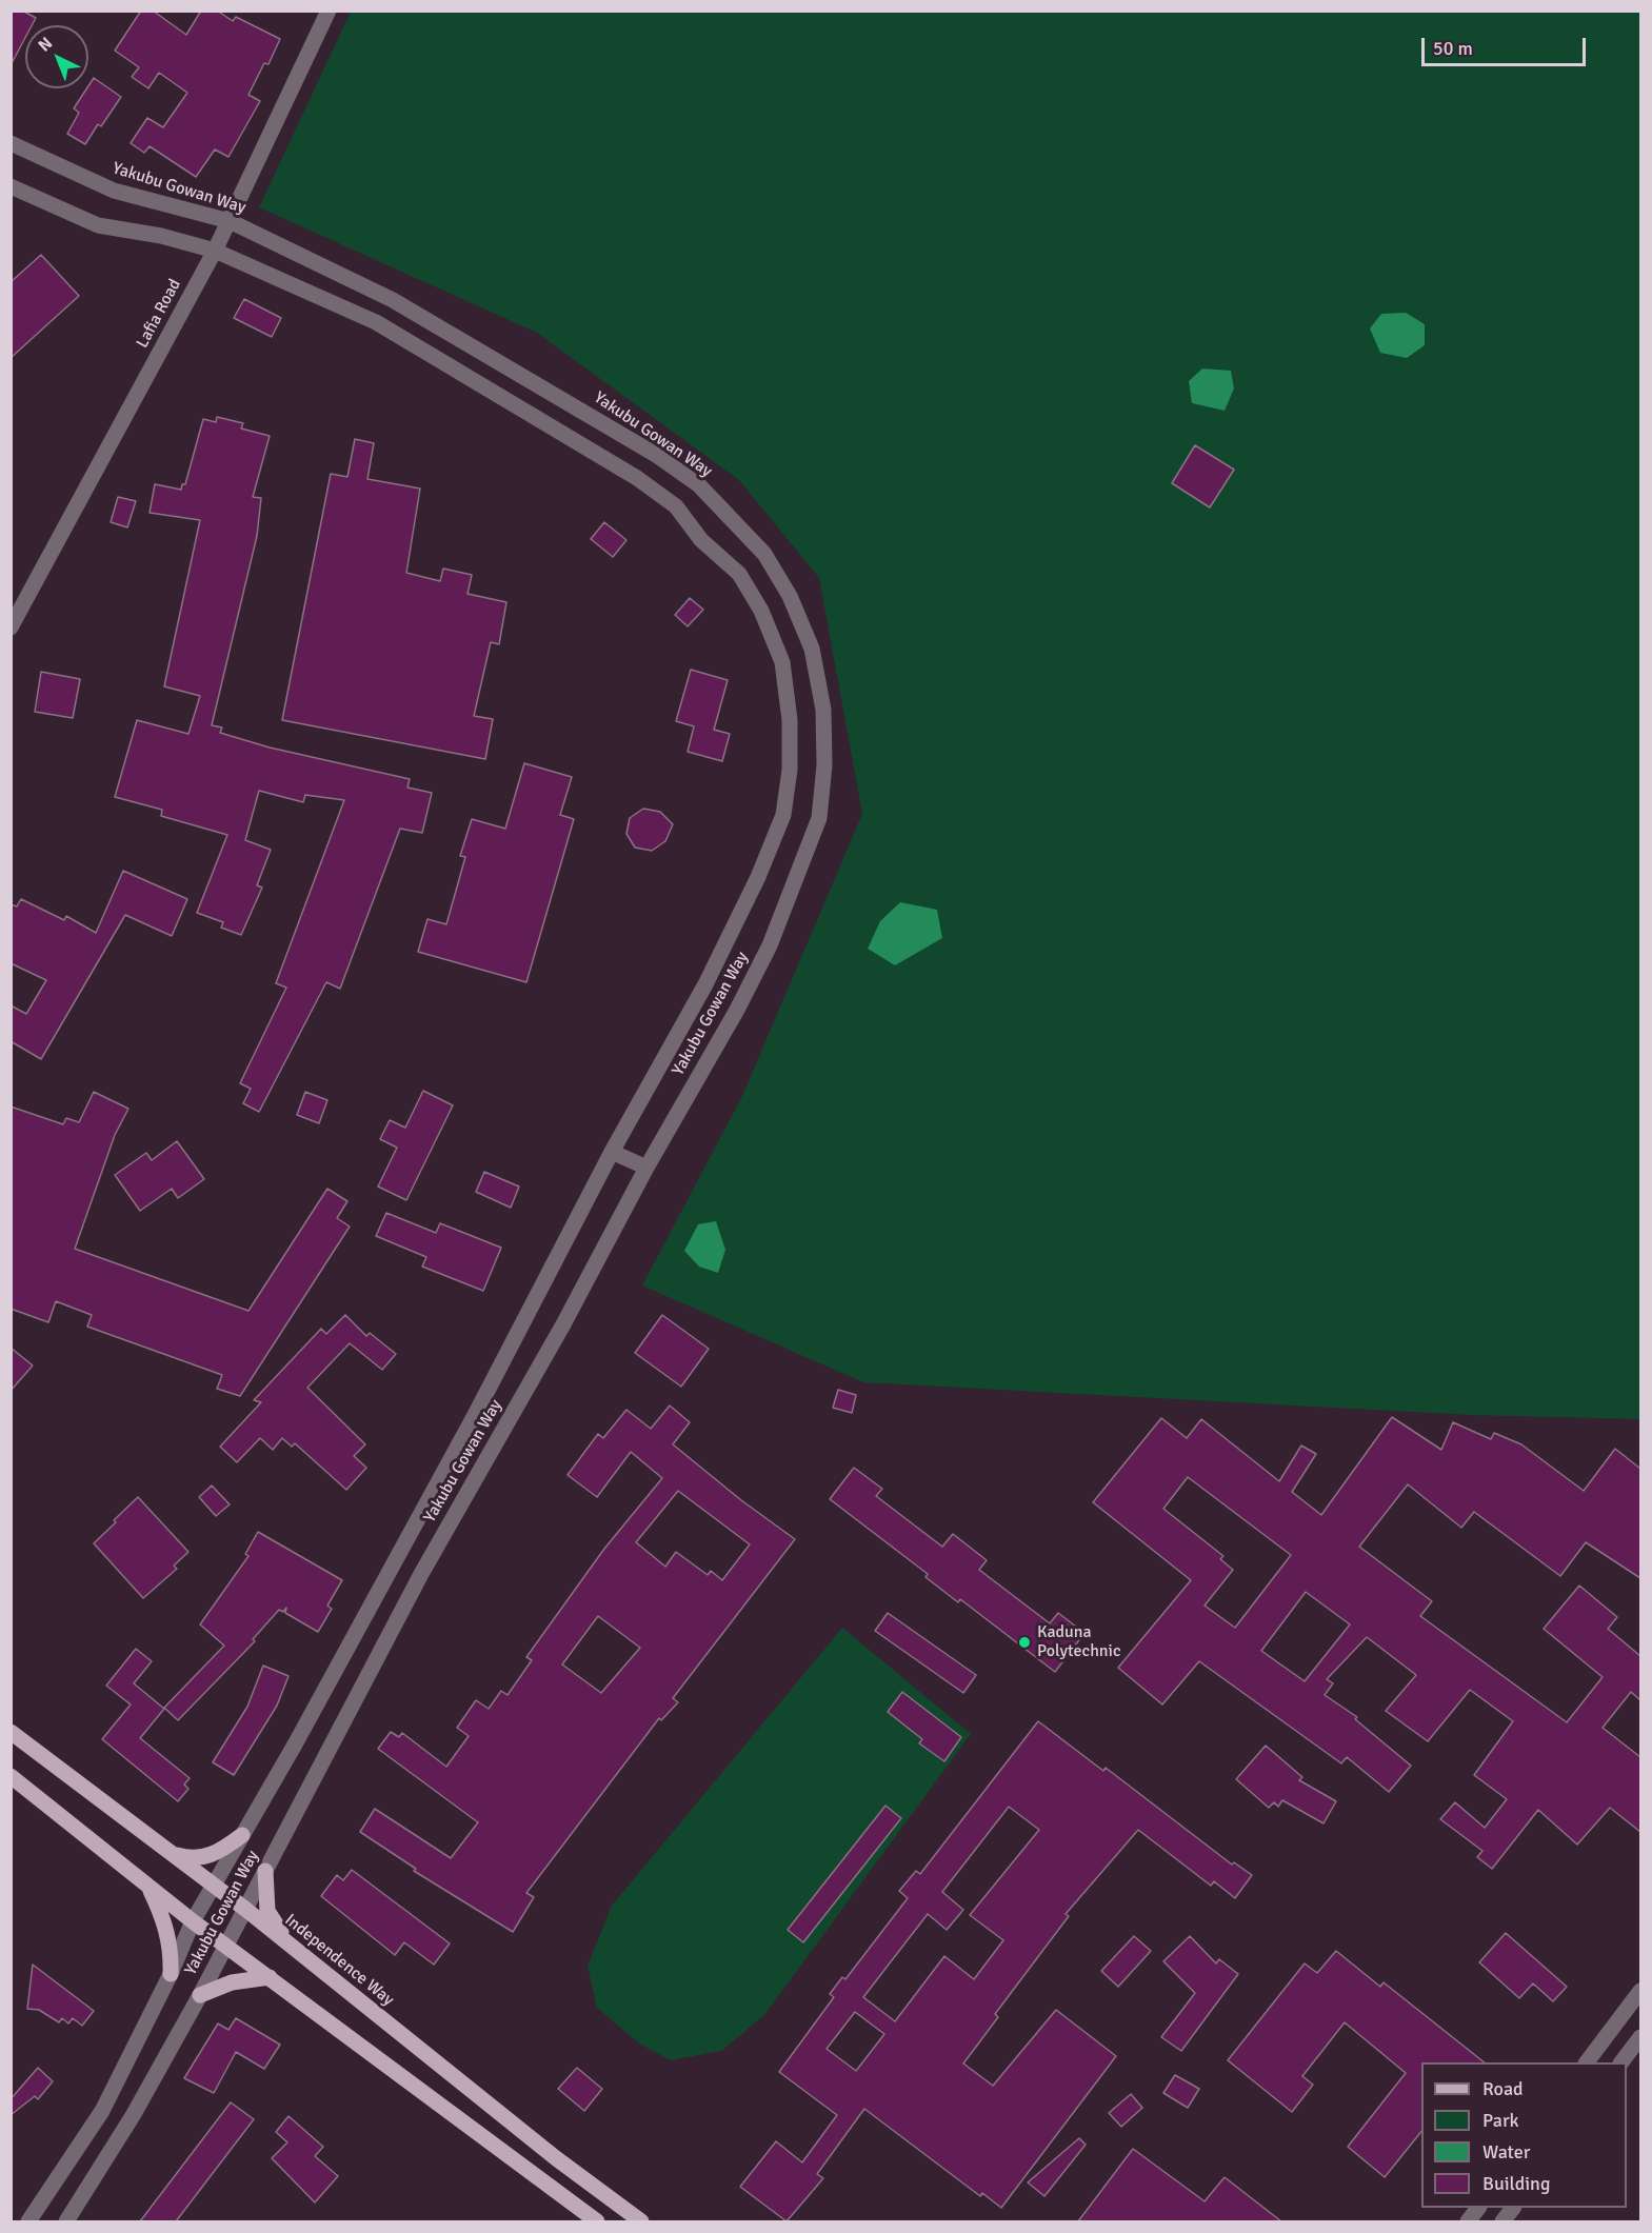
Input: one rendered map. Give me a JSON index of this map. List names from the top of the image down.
{
  "streets": {
    "main road": ["Independence Way"],
    "street": ["Yakubu Gowan Way", "Lafia Road"]
  },
  "crossings": [
    ["Yakubu Gowan Way", "Lafia Road"],
    ["Yakubu Gowan Way", "Independence Way"]
  ],
  "places": ["Kaduna Polytechnic"],
  "legend": [
    "Road",
    "Park",
    "Water",
    "Building"
  ],
  "scale_bar": "50 m",
  "north": "top left"
}
